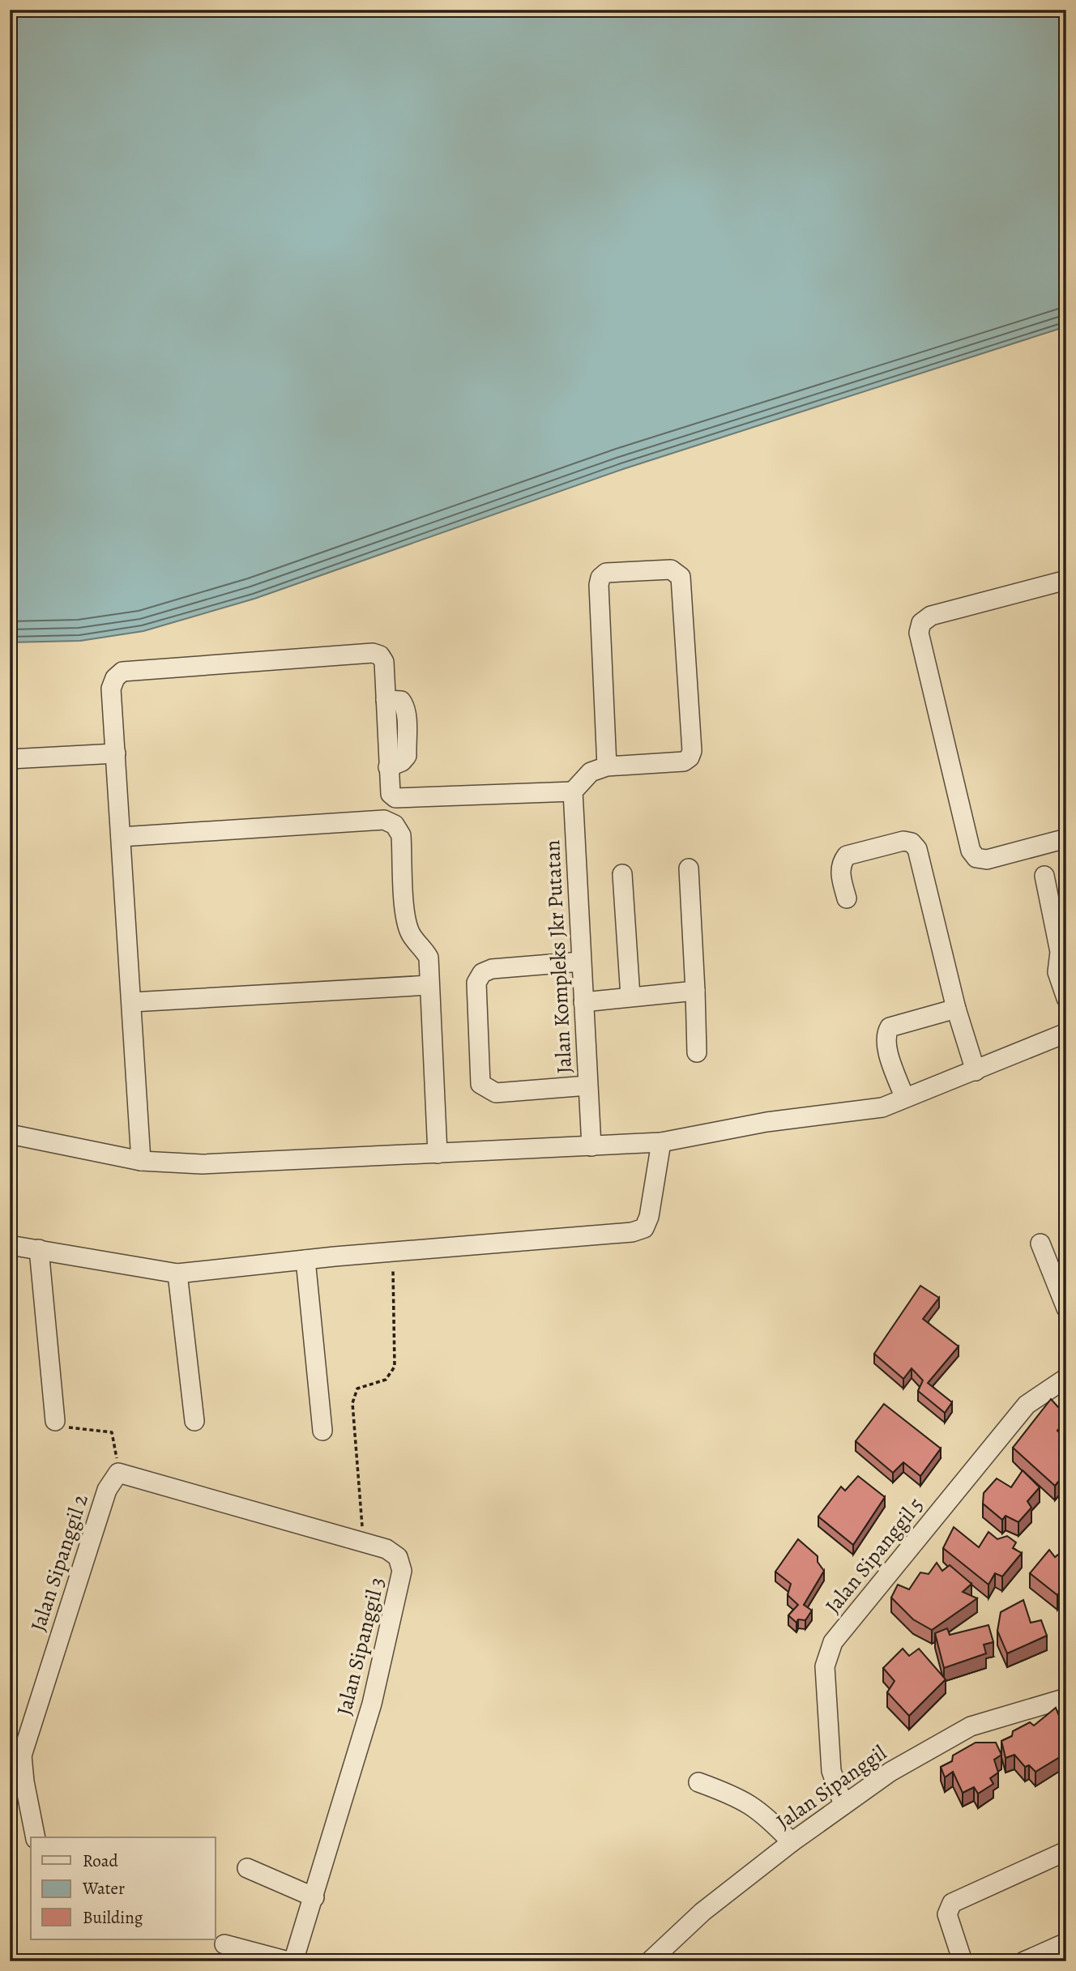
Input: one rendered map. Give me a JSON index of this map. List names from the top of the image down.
{
  "streets": {
    "street": [
      "Jalan Kompleks Jkr Putatan",
      "Jalan Sipanggil 5",
      "Jalan Sipanggil 2",
      "Jalan Sipanggil 3",
      "Jalan Sipanggil"
    ]
  },
  "crossings": [
    ["Jalan Sipanggil 5", "Jalan Sipanggil"],
    ["Jalan Sipanggil 2", "Jalan Sipanggil 3"]
  ],
  "legend": ["Road", "Water", "Building"]
}
